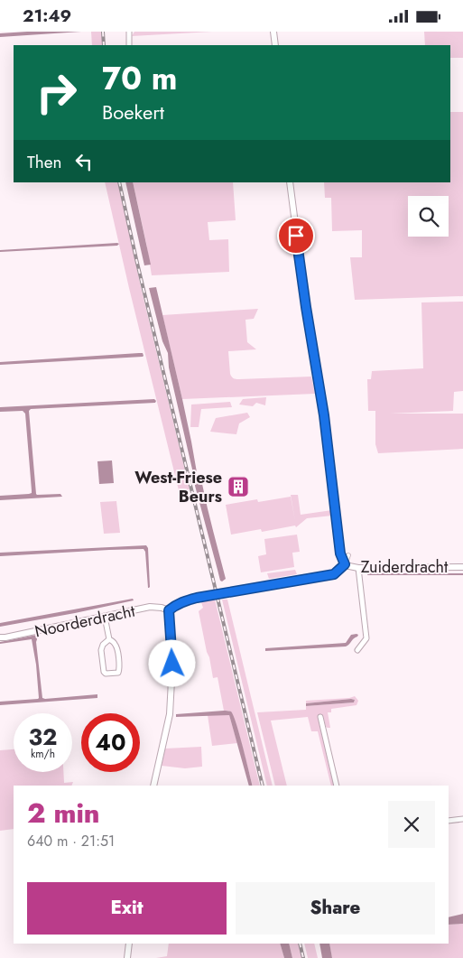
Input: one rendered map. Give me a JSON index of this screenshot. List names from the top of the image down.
{
  "streets": {
    "street": ["Zuiderdracht", "Noorderdracht"]
  },
  "places": {
    "building": ["West-Friese Beurs"]
  },
  "page": {
    "status": "21:49",
    "turn": ["70 m", "Boekert"],
    "then": "Then",
    "speed": "32 km/h",
    "limit": "40",
    "heading": ["2 min", "640 m · 21:51"],
    "buttons": ["Exit", "Share"]
  }
}
